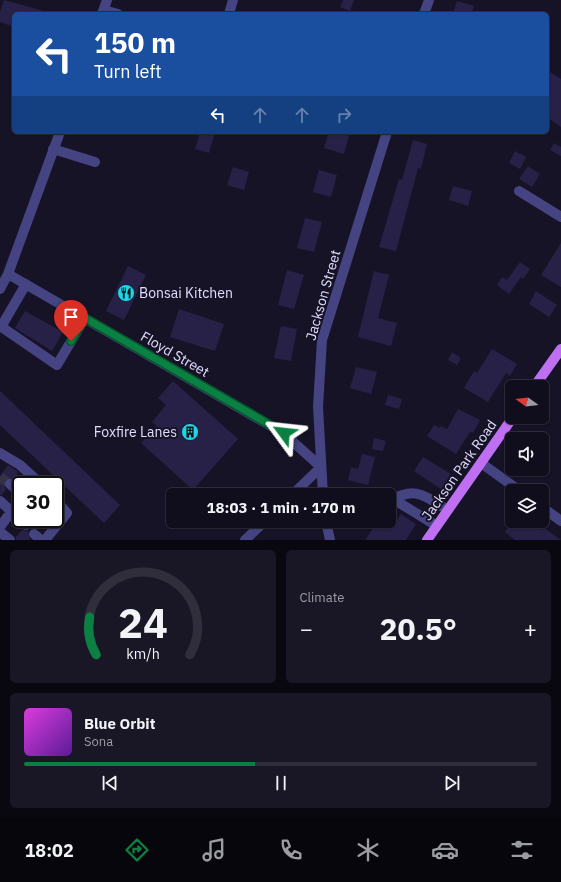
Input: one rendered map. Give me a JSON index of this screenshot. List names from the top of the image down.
{
  "streets": {
    "main road": ["Jackson Park Road"],
    "street": ["Jackson Street", "Floyd Street"]
  },
  "crossings": [
    ["Jackson Street", "Floyd Street"]
  ],
  "places": {
    "restaurant": ["Bonsai Kitchen"],
    "building": ["Foxfire Lanes"]
  },
  "north": "left",
  "page": {
    "turn": ["150 m", "Turn left"],
    "limit": "30",
    "trip": "18:03 · 1 min · 170 m",
    "tile": "Climate",
    "heat": ["−", "20.5°", "+"],
    "song": ["Blue Orbit", "Sona"],
    "tabs": "18:02",
    "gauge": ["24", "km/h"]
  }
}
